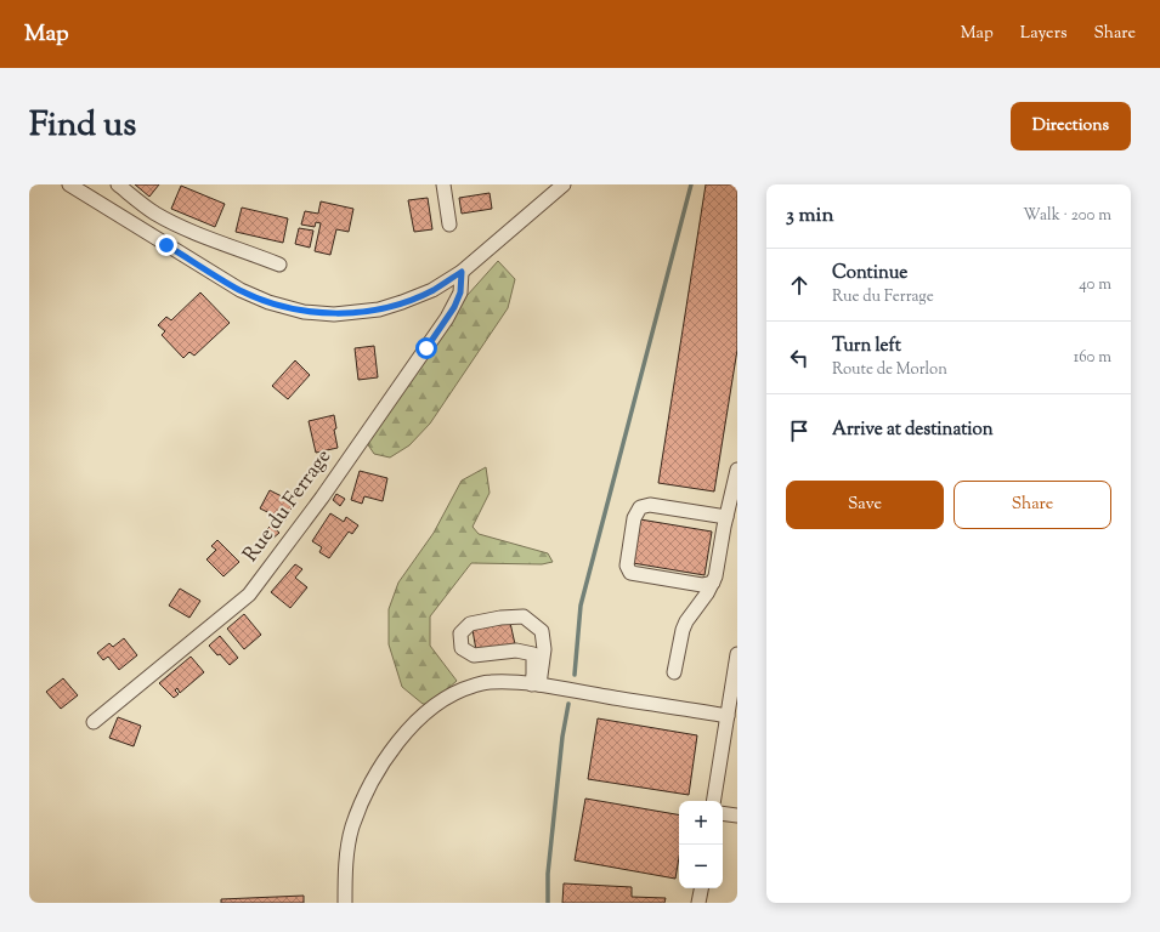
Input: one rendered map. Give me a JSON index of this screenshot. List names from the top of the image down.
{
  "streets": {
    "street": ["Rue du Ferrage"]
  },
  "page": {
    "header": "Map",
    "nav": ["Map", "Layers", "Share"],
    "title": "Find us",
    "buttons": [
      "Directions",
      ["Save", "Share"]
    ],
    "heading": ["3 min", "Walk · 200 m"],
    "list": [
      ["Continue", "Rue du Ferrage", "40 m"],
      ["Turn left", "Route de Morlon", "160 m"],
      "Arrive at destination"
    ],
    "map_buttons": ["+", "−"]
  }
}
